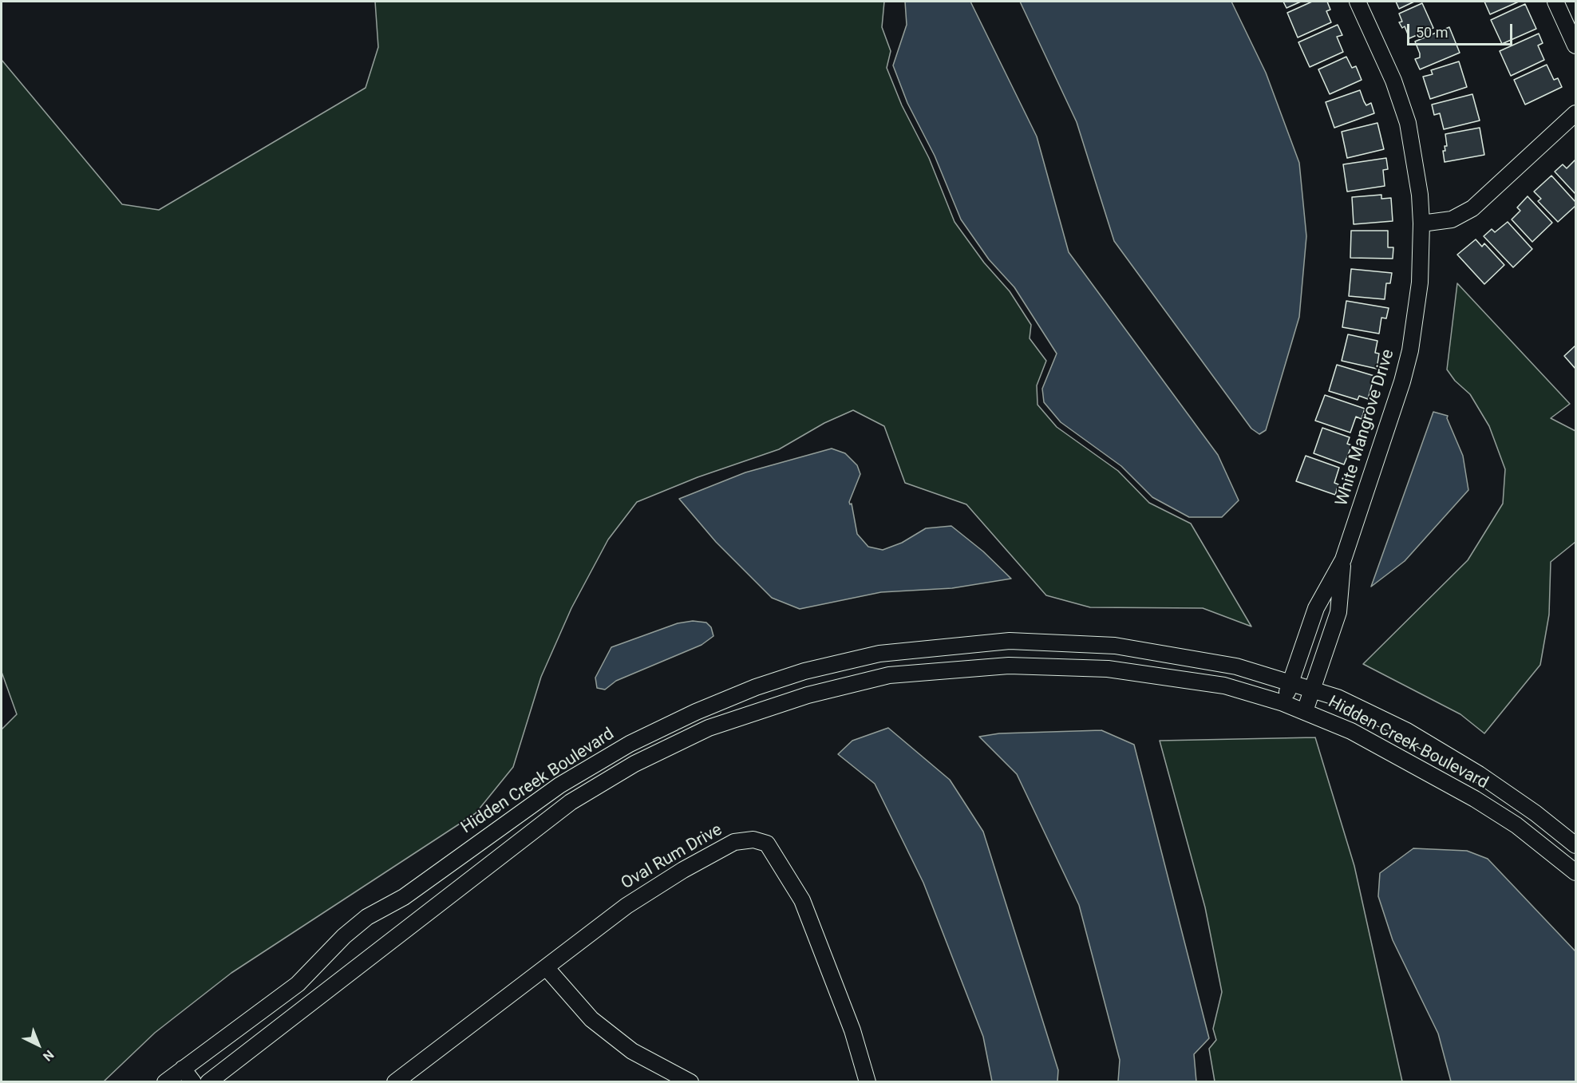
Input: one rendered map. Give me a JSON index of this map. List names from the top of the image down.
{
  "streets": {
    "street": ["White Mangrove Drive", "Hidden Creek Boulevard", "Oval Rum Drive"]
  },
  "crossings": [
    ["White Mangrove Drive", "Hidden Creek Boulevard"]
  ],
  "scale_bar": "50 m",
  "north": "bottom right"
}
